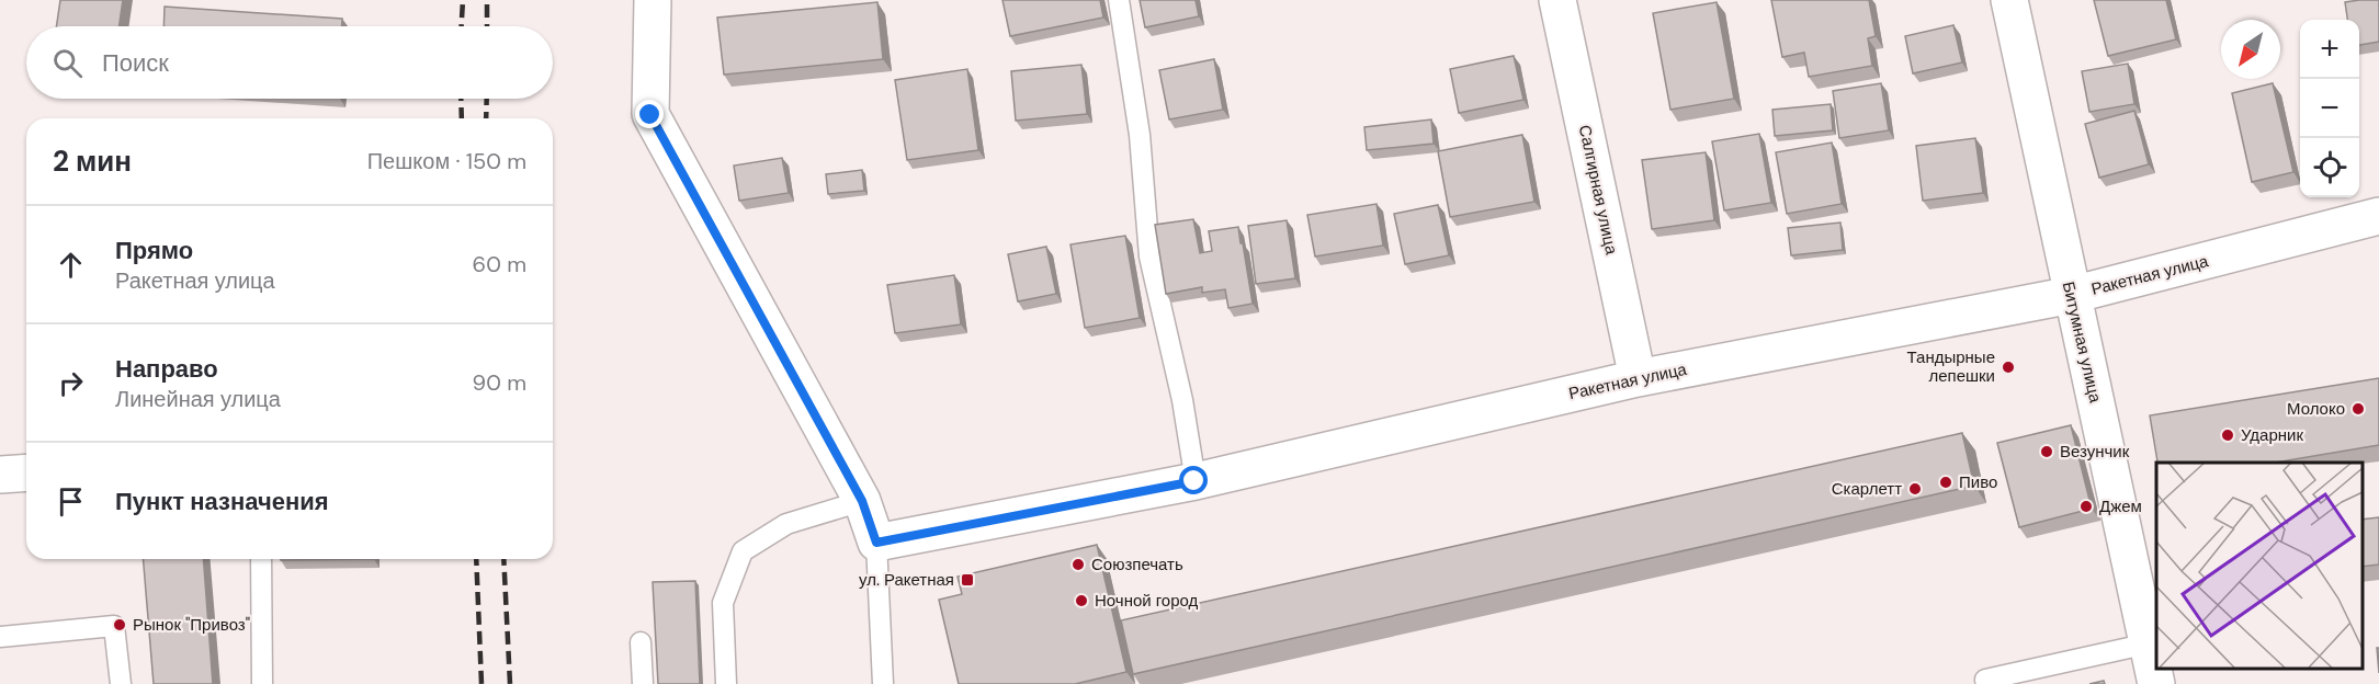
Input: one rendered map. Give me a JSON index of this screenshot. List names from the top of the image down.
{
  "streets": {
    "street": ["Салгирная улица", "Ракетная улица", "Битумная улица"]
  },
  "crossings": [
    ["Салгирная улица", "Ракетная улица"],
    ["Ракетная улица", "Битумная улица"]
  ],
  "places": {
    "other": [
      "Тандырные лепешки",
      "Молоко",
      "Ударник",
      "Везунчик",
      "Пиво",
      "Скарлетт",
      "Джем",
      "Союзпечать",
      "Ночной город",
      "Рынок \"Привоз\""
    ],
    "transit": ["ул. Ракетная"]
  },
  "north": "bottom left",
  "page": {
    "map_buttons": ["+", "−"],
    "search": "Поиск",
    "heading": ["2 мин", "Пешком · 150 m"],
    "list": [
      ["Прямо", "Ракетная улица", "60 m"],
      ["Направо", "Линейная улица", "90 m"],
      "Пункт назначения"
    ]
  }
}
